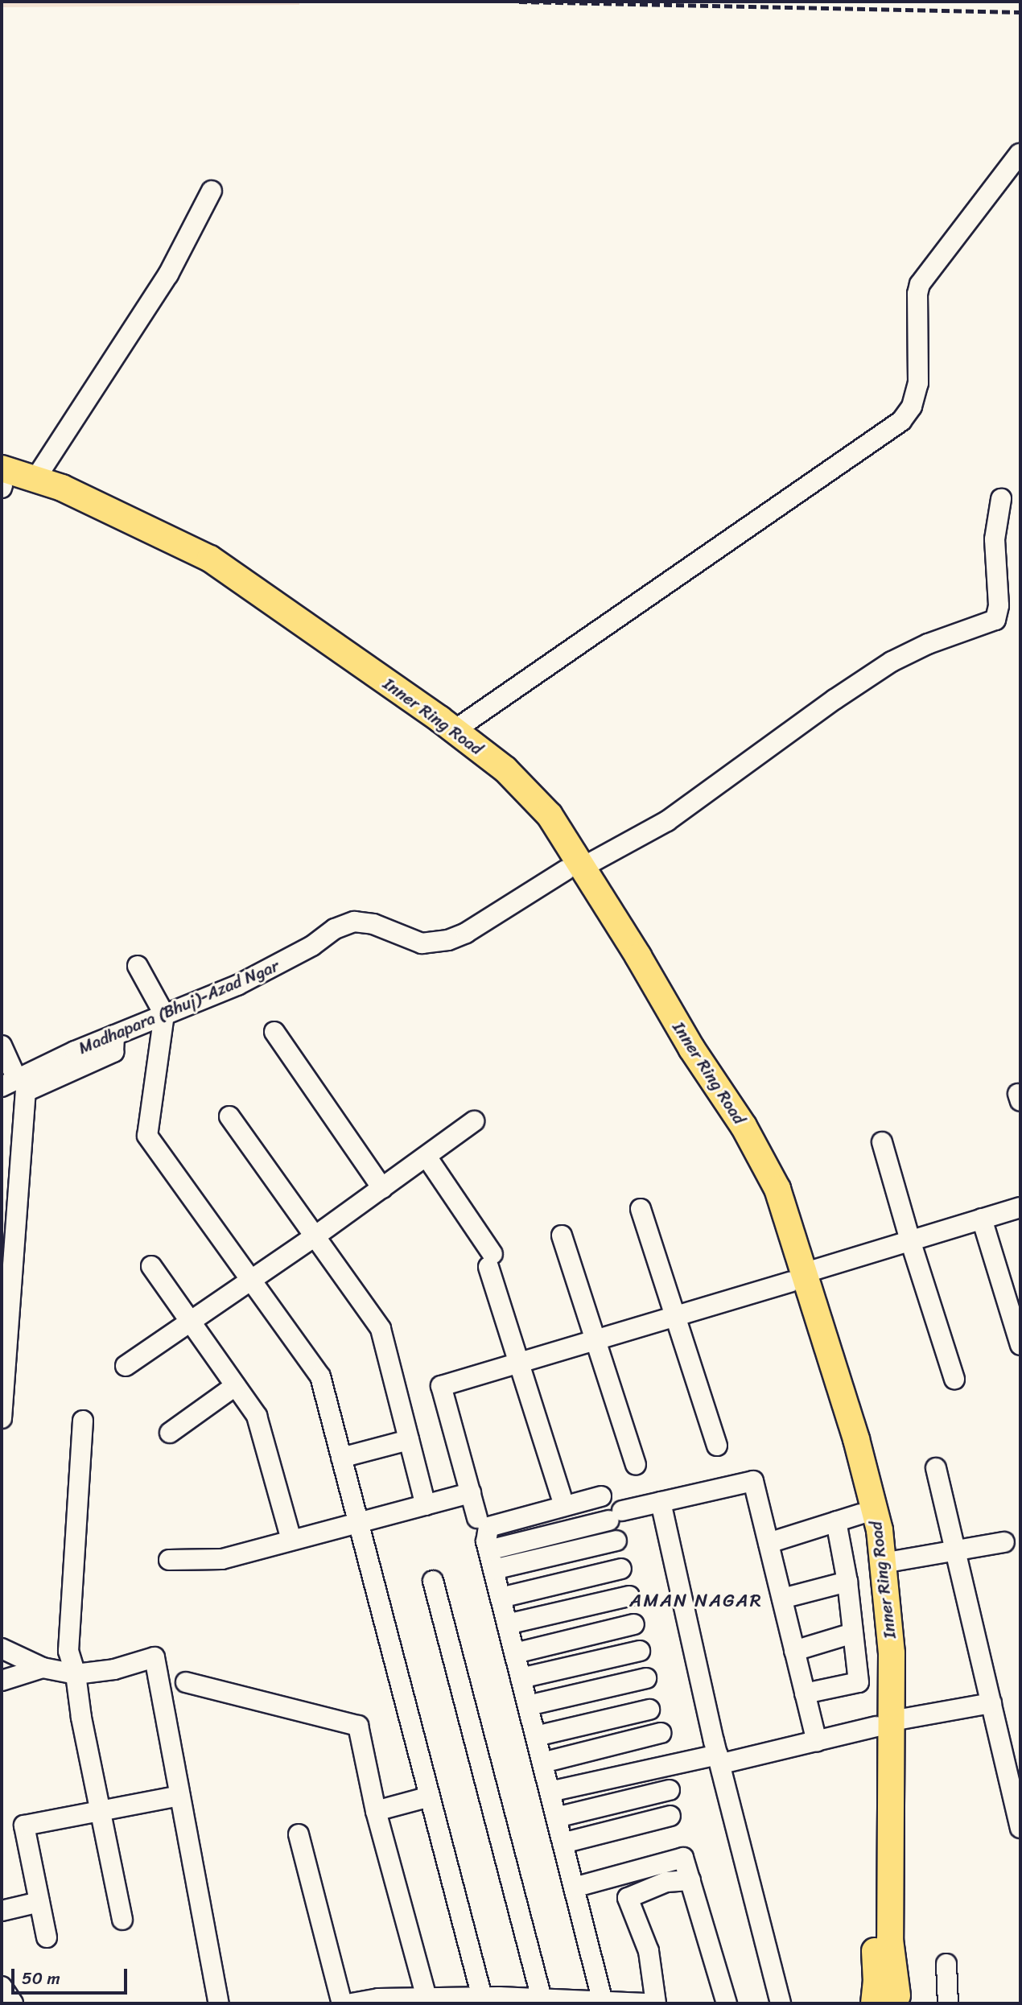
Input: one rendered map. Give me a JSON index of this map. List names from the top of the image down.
{
  "streets": {
    "main road": ["Inner Ring Road"],
    "street": ["Madhapara (Bhuj)-Azad Ngar"]
  },
  "crossings": [
    ["Inner Ring Road", "Madhapara (Bhuj)-Azad Ngar"]
  ],
  "districts": ["AMAN NAGAR"],
  "scale_bar": "50 m"
}
